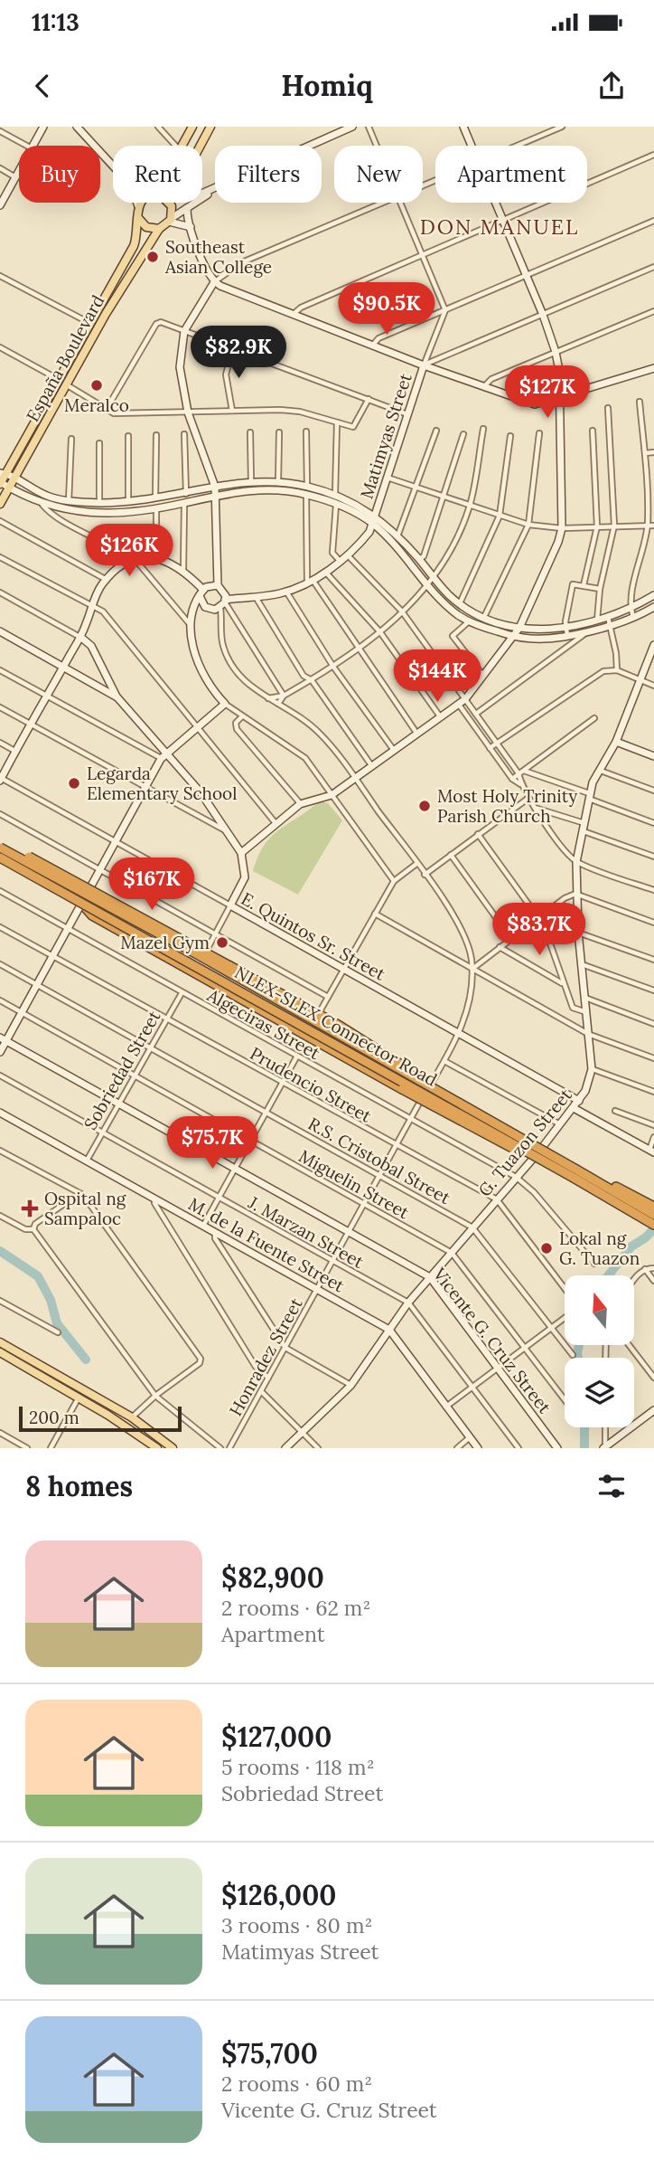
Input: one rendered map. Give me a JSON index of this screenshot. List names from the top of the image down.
{
  "streets": {
    "highway": ["NLEX-SLEX Connector Road"],
    "main road": ["España Boulevard"],
    "street": [
      "Matimyas Street",
      "E. Quintos Sr. Street",
      "Algeciras Street",
      "Sobriedad Street",
      "Prudencio Street",
      "G. Tuazon Street",
      "R.S. Cristobal Street",
      "Miguelin Street",
      "J. Marzan Street",
      "M. de la Fuente Street",
      "Vicente G. Cruz Street",
      "Honradez Street"
    ]
  },
  "crossings": [
    ["Matimyas Street", "Honradez Street"],
    ["E. Quintos Sr. Street", "G. Tuazon Street"],
    ["E. Quintos Sr. Street", "Honradez Street"],
    ["Algeciras Street", "Sobriedad Street"],
    ["Algeciras Street", "G. Tuazon Street"],
    ["Algeciras Street", "Honradez Street"],
    ["Sobriedad Street", "Prudencio Street"],
    ["Sobriedad Street", "R.S. Cristobal Street"],
    ["Sobriedad Street", "Miguelin Street"],
    ["Sobriedad Street", "J. Marzan Street"],
    ["Sobriedad Street", "M. de la Fuente Street"],
    ["Sobriedad Street", "Vicente G. Cruz Street"],
    ["Prudencio Street", "G. Tuazon Street"],
    ["Prudencio Street", "Honradez Street"],
    ["G. Tuazon Street", "R.S. Cristobal Street"],
    ["G. Tuazon Street", "Miguelin Street"],
    ["G. Tuazon Street", "J. Marzan Street"],
    ["G. Tuazon Street", "M. de la Fuente Street"],
    ["G. Tuazon Street", "Vicente G. Cruz Street"],
    ["R.S. Cristobal Street", "Honradez Street"],
    ["Miguelin Street", "Honradez Street"],
    ["J. Marzan Street", "Honradez Street"],
    ["M. de la Fuente Street", "Honradez Street"],
    ["Vicente G. Cruz Street", "Honradez Street"]
  ],
  "districts": ["DON MANUEL"],
  "places": {
    "other": [
      "Southeast Asian College",
      "Meralco",
      "Legarda Elementary School",
      "Most Holy Trinity Parish Church",
      "Mazel Gym",
      "Lokal ng G. Tuazon"
    ],
    "health": ["Ospital ng Sampaloc"]
  },
  "scale_bar": "200 m",
  "north": "top",
  "page": {
    "status": "11:13",
    "header": "Homiq",
    "chip": [
      "Buy",
      "Rent",
      "Filters",
      "New",
      "Apartment"
    ],
    "price": [
      "$90.5K",
      "$82.9K",
      "$127K",
      "$126K",
      "$144K",
      "$167K",
      "$83.7K",
      "$75.7K"
    ],
    "scale": "200 m",
    "heading": "8 homes",
    "list": [
      {
        "name": "$82,900",
        "note": "2 rooms · 62 m² · Apartment"
      },
      {
        "name": "$127,000",
        "note": "5 rooms · 118 m² · Sobriedad Street"
      },
      {
        "name": "$126,000",
        "note": "3 rooms · 80 m² · Matimyas Street"
      },
      {
        "name": "$75,700",
        "note": "2 rooms · 60 m² · Vicente G. Cruz Street"
      }
    ]
  }
}
